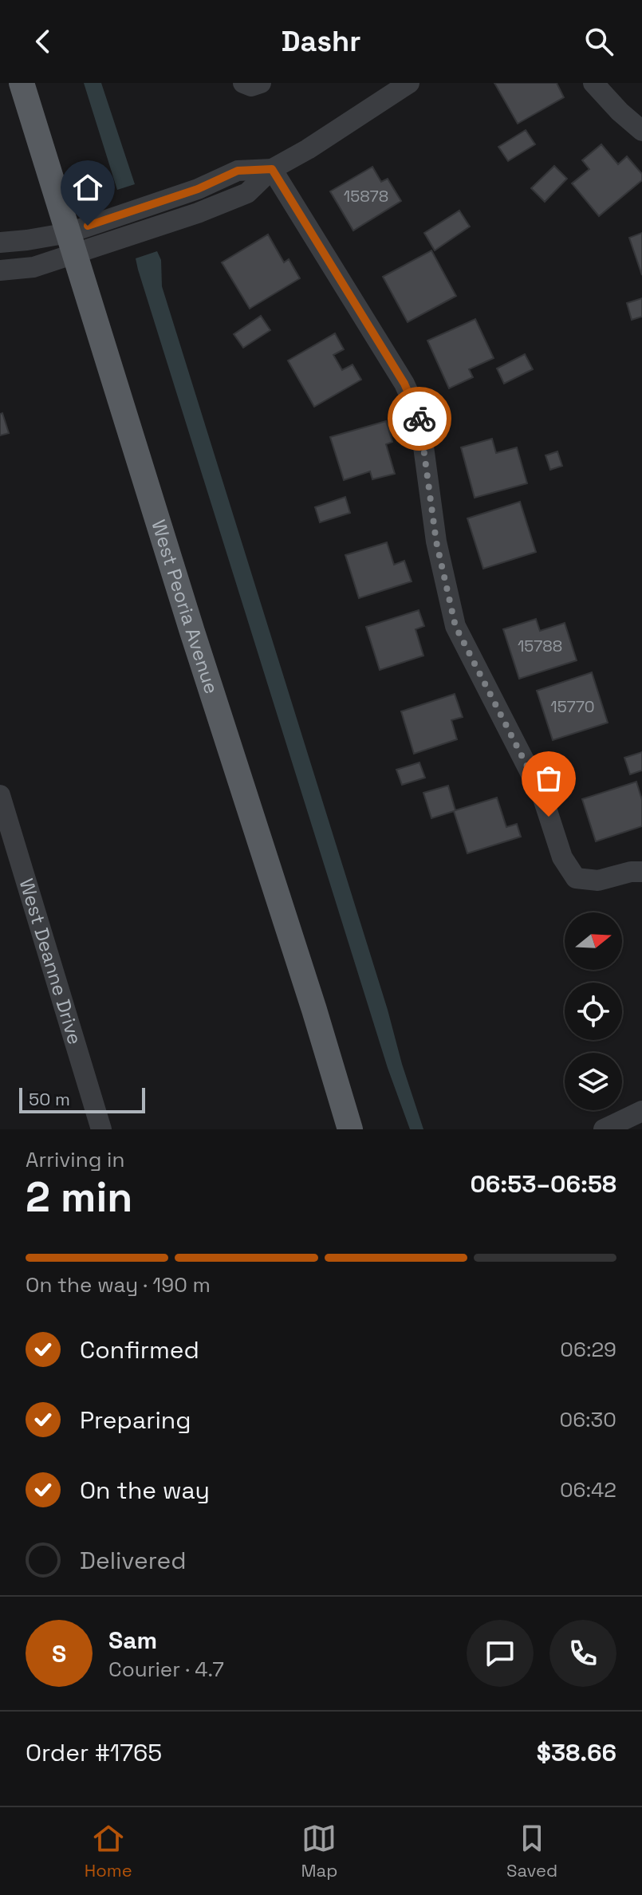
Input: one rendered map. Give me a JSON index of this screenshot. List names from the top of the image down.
{
  "streets": {
    "main road": ["West Peoria Avenue"],
    "street": ["West Deanne Drive"]
  },
  "house_numbers": ["15878", "15788", "15770"],
  "scale_bar": "50 m",
  "north": "right",
  "page": {
    "header": "Dashr",
    "scale": "50 m",
    "heading": ["2 min", "Arriving in", "06:53–06:58"],
    "panel": [
      "Sam",
      "Courier · 4.7",
      "Order #1765",
      "$38.66"
    ],
    "bar": "On the way · 190 m",
    "list": [
      ["Confirmed", "06:29"],
      ["Preparing", "06:30"],
      ["On the way", "06:42"],
      "Delivered"
    ],
    "round": "S",
    "tabs": ["Home", "Map", "Saved"]
  }
}
